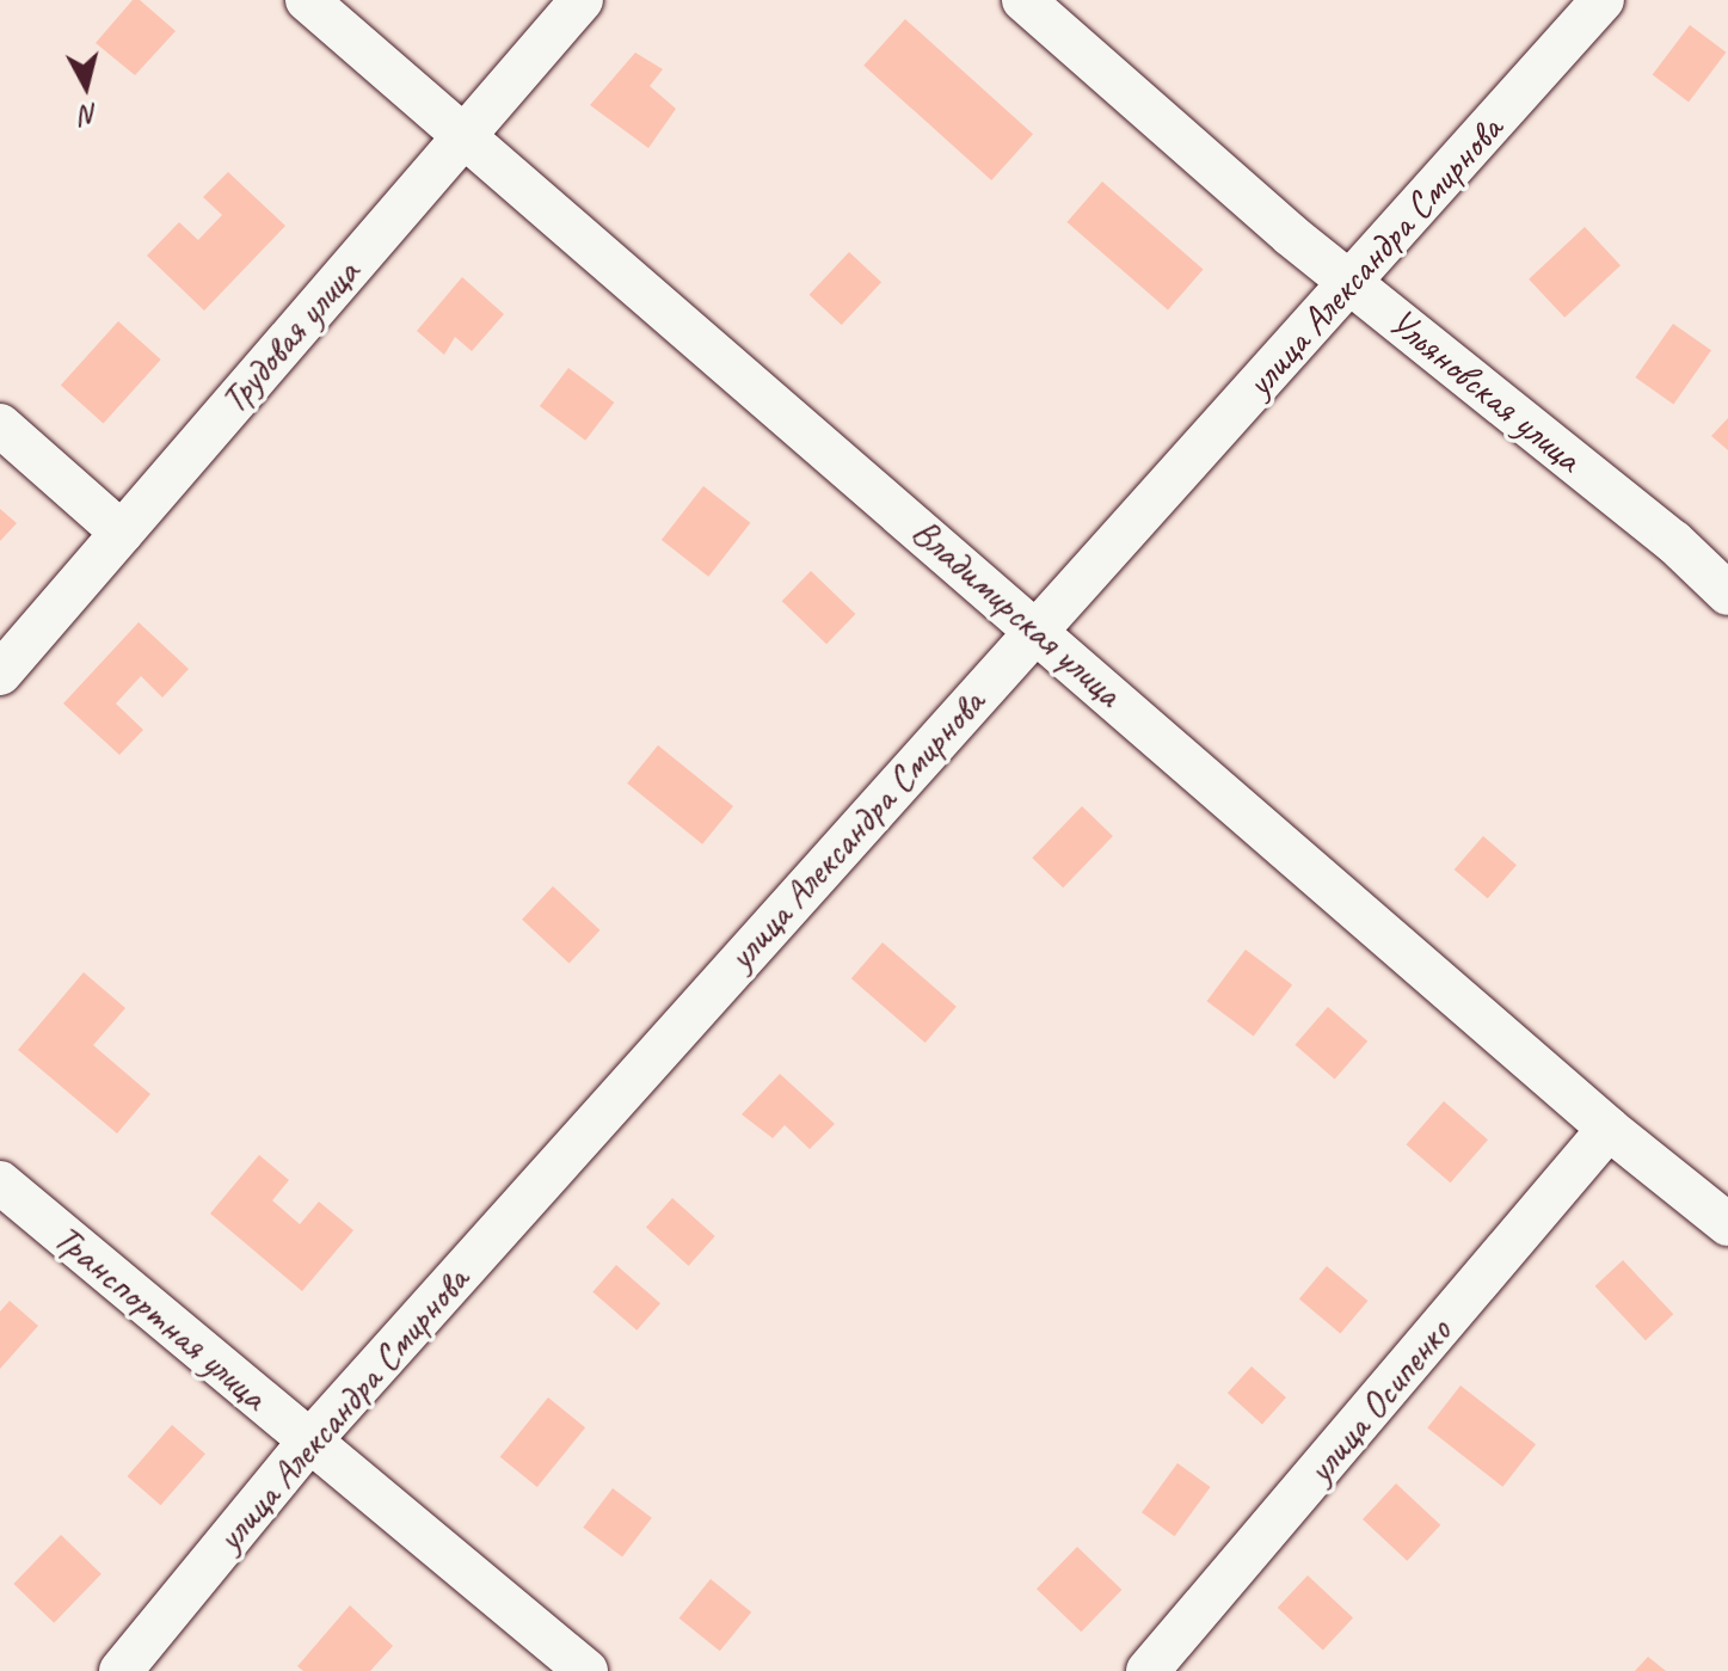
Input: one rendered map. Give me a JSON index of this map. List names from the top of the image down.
{
  "streets": {
    "street": [
      "улица Александра Смирнова",
      "Трудовая улица",
      "Ульяновская улица",
      "Владимирская улица",
      "Транспортная улица",
      "улица Осипенко"
    ]
  },
  "crossings": [
    ["улица Александра Смирнова", "Ульяновская улица"],
    ["улица Александра Смирнова", "Владимирская улица"],
    ["улица Александра Смирнова", "Транспортная улица"],
    ["Трудовая улица", "Владимирская улица"],
    ["Владимирская улица", "улица Осипенко"]
  ],
  "north": "bottom"
}
